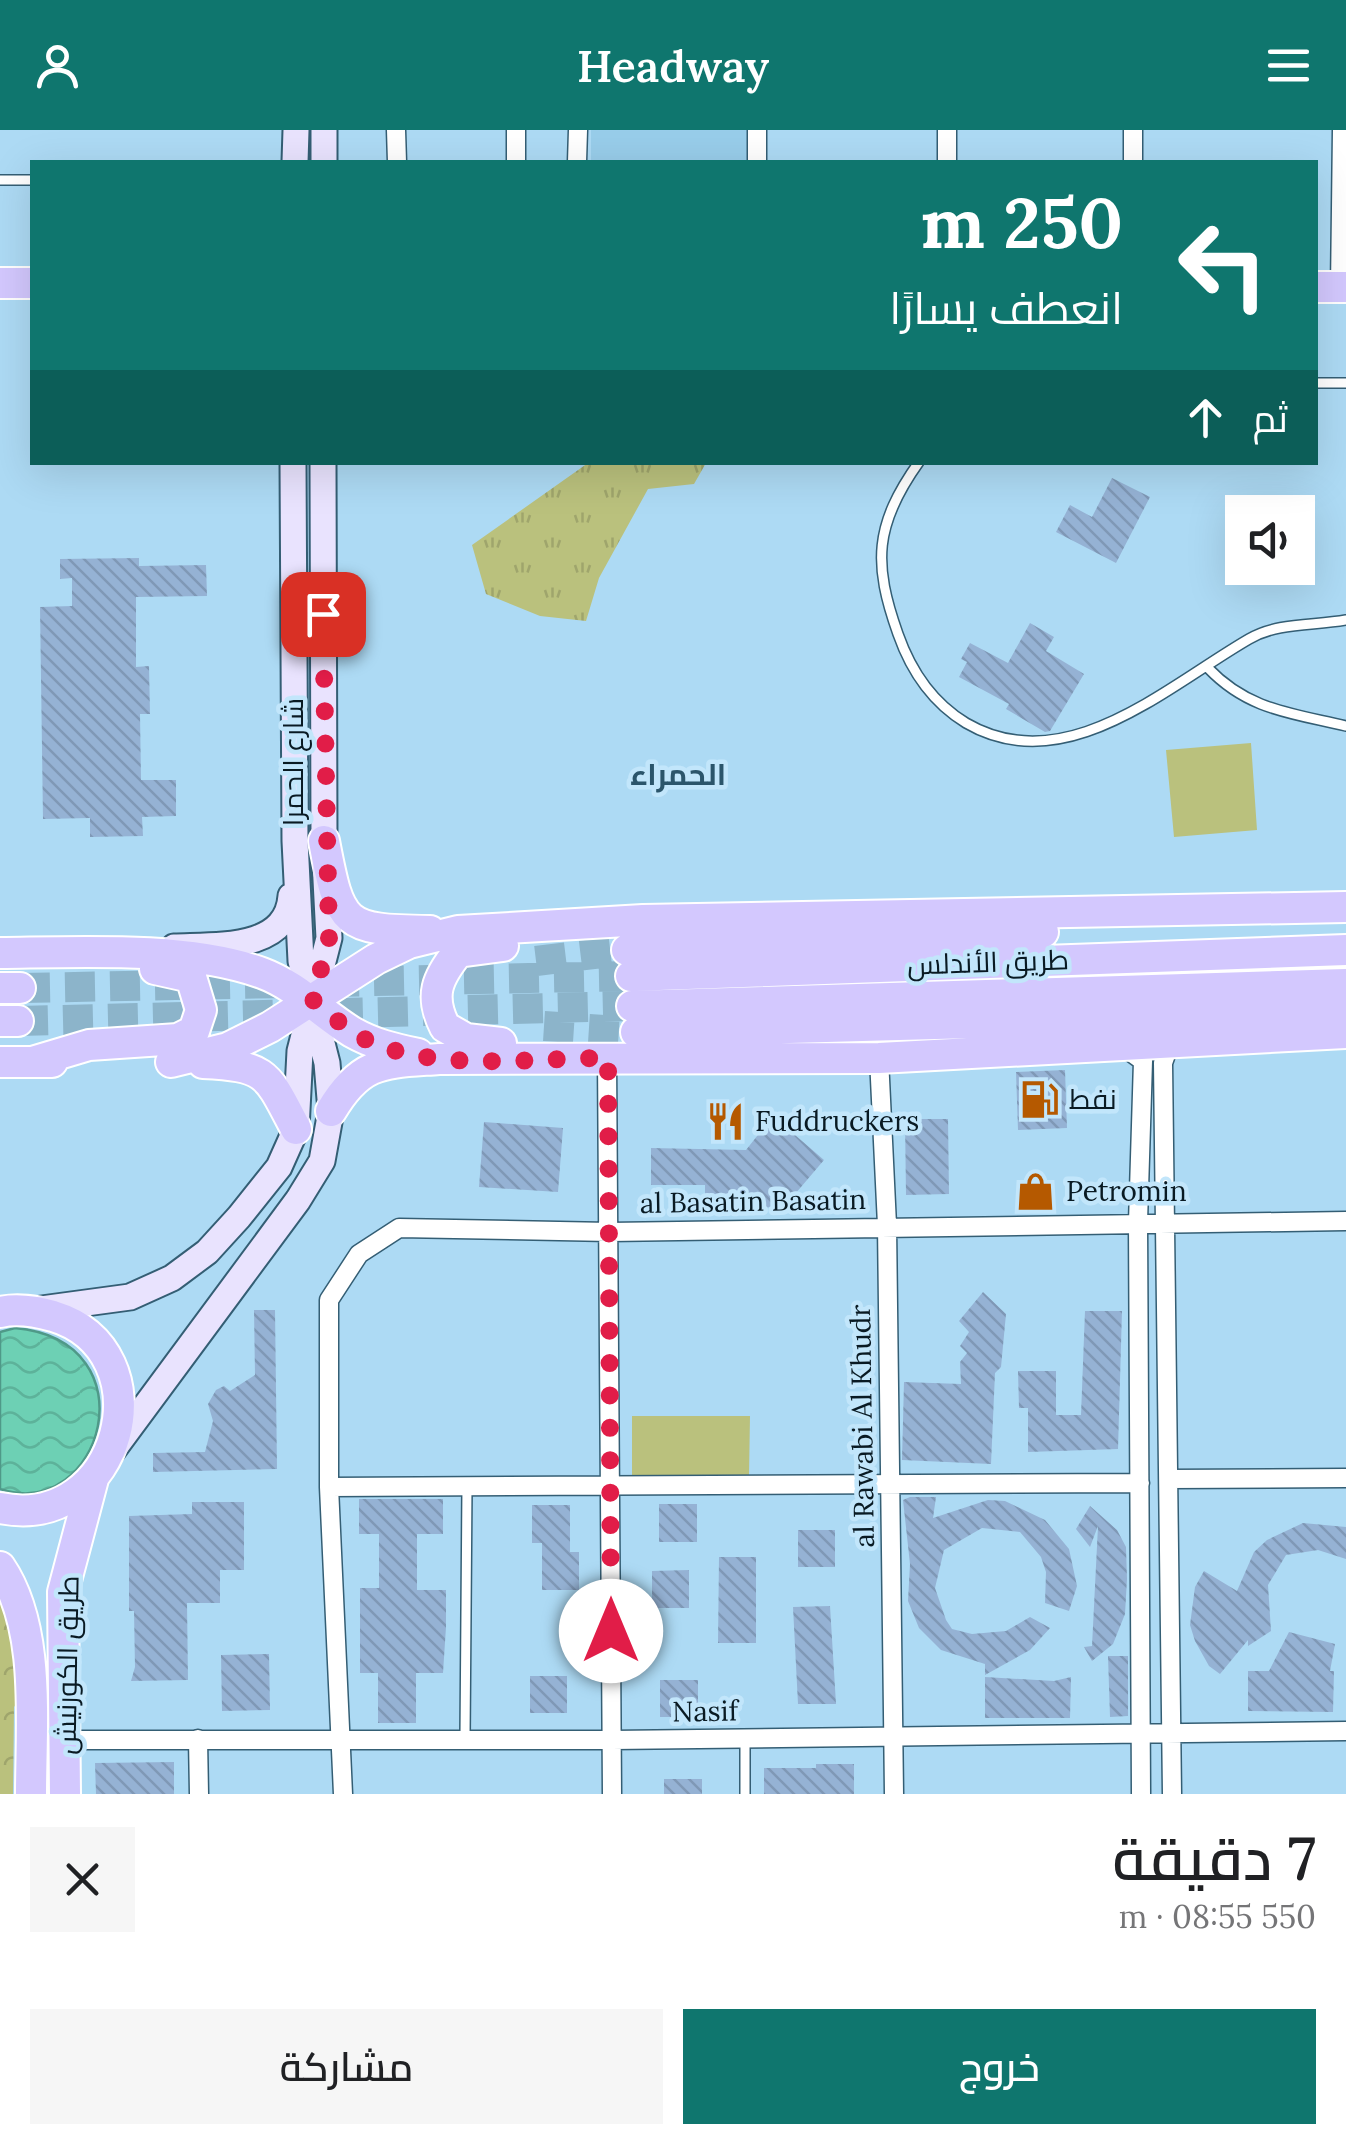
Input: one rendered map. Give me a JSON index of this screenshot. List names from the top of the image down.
{
  "streets": {
    "main road": ["شارع الحمرا", "طريق الأندلس", "طريق الكورنيش"],
    "street": ["al Basatin Basatin", "al Rawabi Al Khudr", "Nasif"]
  },
  "crossings": [
    ["al Basatin Basatin", "al Rawabi Al Khudr"],
    ["al Basatin Basatin", "Nasif"],
    ["al Rawabi Al Khudr", "Nasif"],
    ["طريق الكورنيش", "Nasif"]
  ],
  "districts": ["الحمراء"],
  "places": {
    "fuel station": ["نفط"],
    "restaurant": ["Fuddruckers"],
    "shop": ["Petromin"]
  },
  "page": {
    "header": "Headway",
    "turn": ["250 m", "انعطف يسارًا"],
    "then": "ثم",
    "heading": ["7 دقيقة", "550 m · 08:55"],
    "buttons": ["خروج", "مشاركة"]
  }
}
